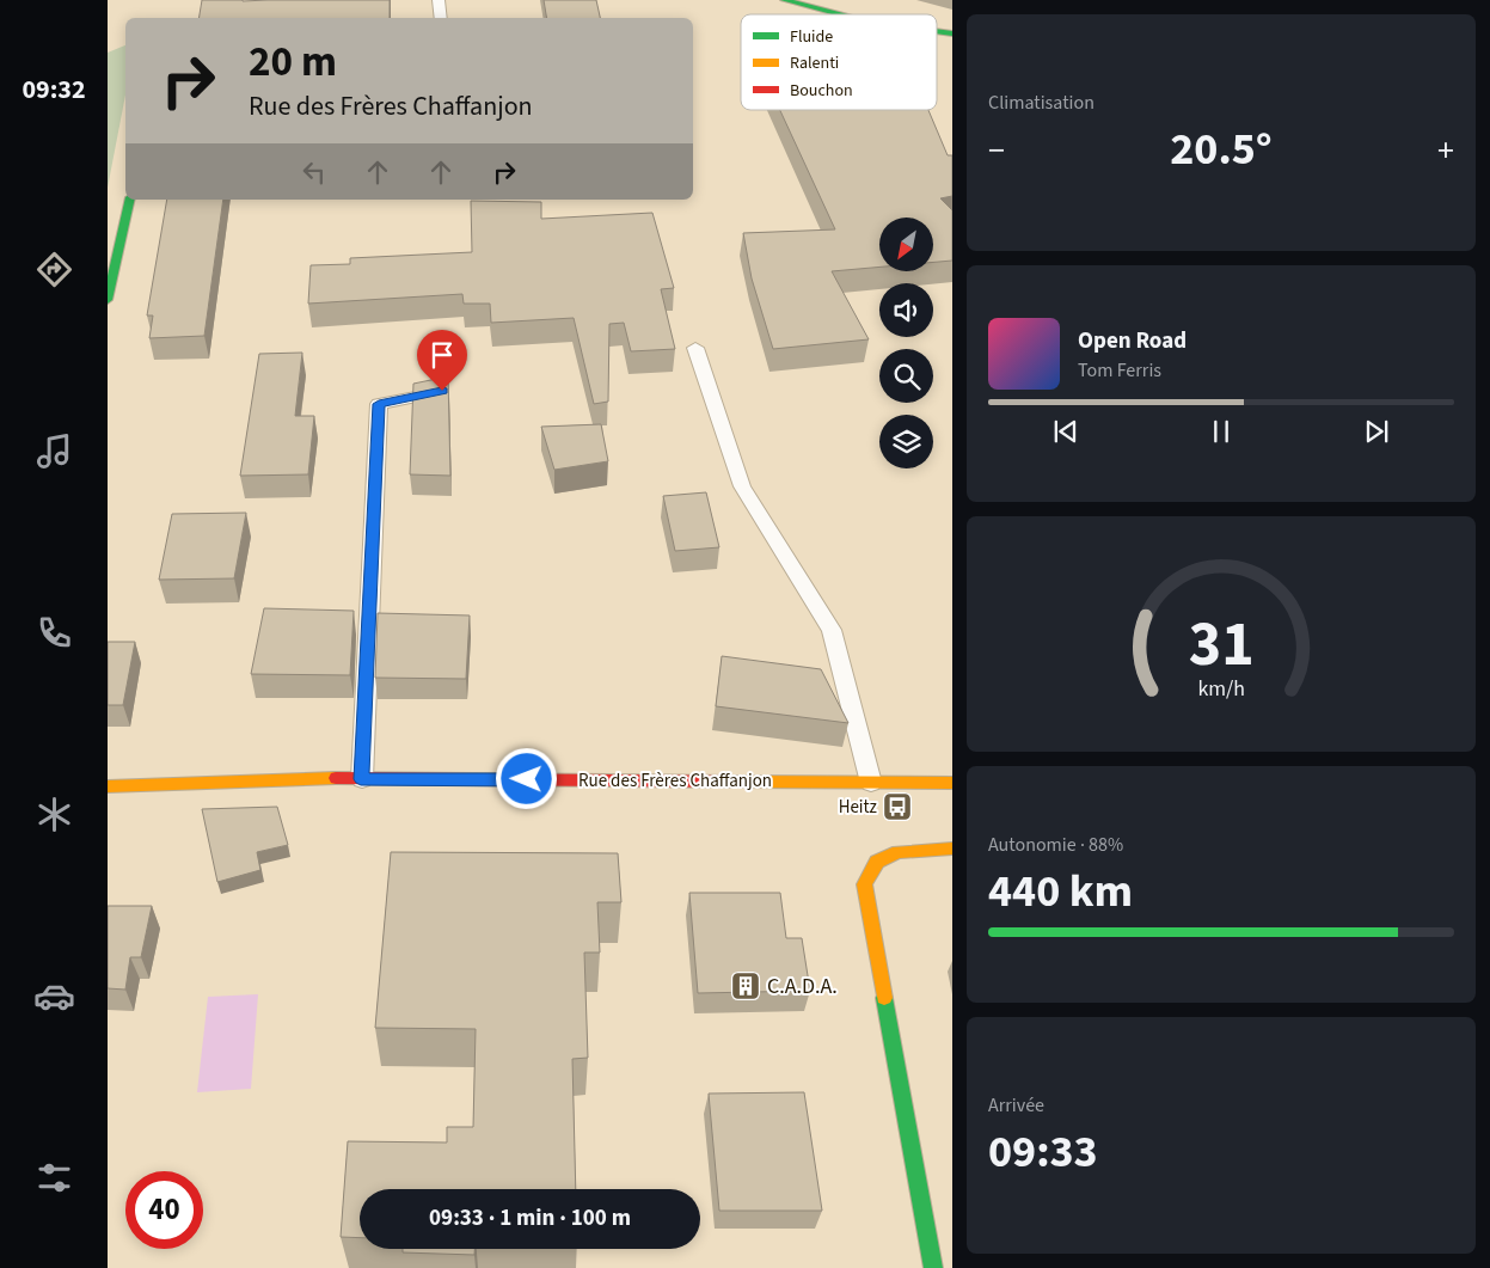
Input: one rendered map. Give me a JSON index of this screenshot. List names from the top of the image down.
{
  "streets": {
    "street": ["Rue des Frères Chaffanjon"]
  },
  "places": {
    "bus stop": ["Heitz"],
    "building": ["C.A.D.A."]
  },
  "legend": ["Fluide", "Ralenti", "Bouchon"],
  "north": "bottom left",
  "page": {
    "tabs": "09:32",
    "tile": [
      "Climatisation",
      ["Autonomie · 88%", "440 km"],
      ["Arrivée", "09:33"]
    ],
    "turn": ["20 m", "Rue des Frères Chaffanjon"],
    "heat": ["−", "20.5°", "+"],
    "song": ["Open Road", "Tom Ferris"],
    "limit": "40",
    "trip": "09:33 · 1 min · 100 m",
    "gauge": ["31", "km/h"]
  }
}
